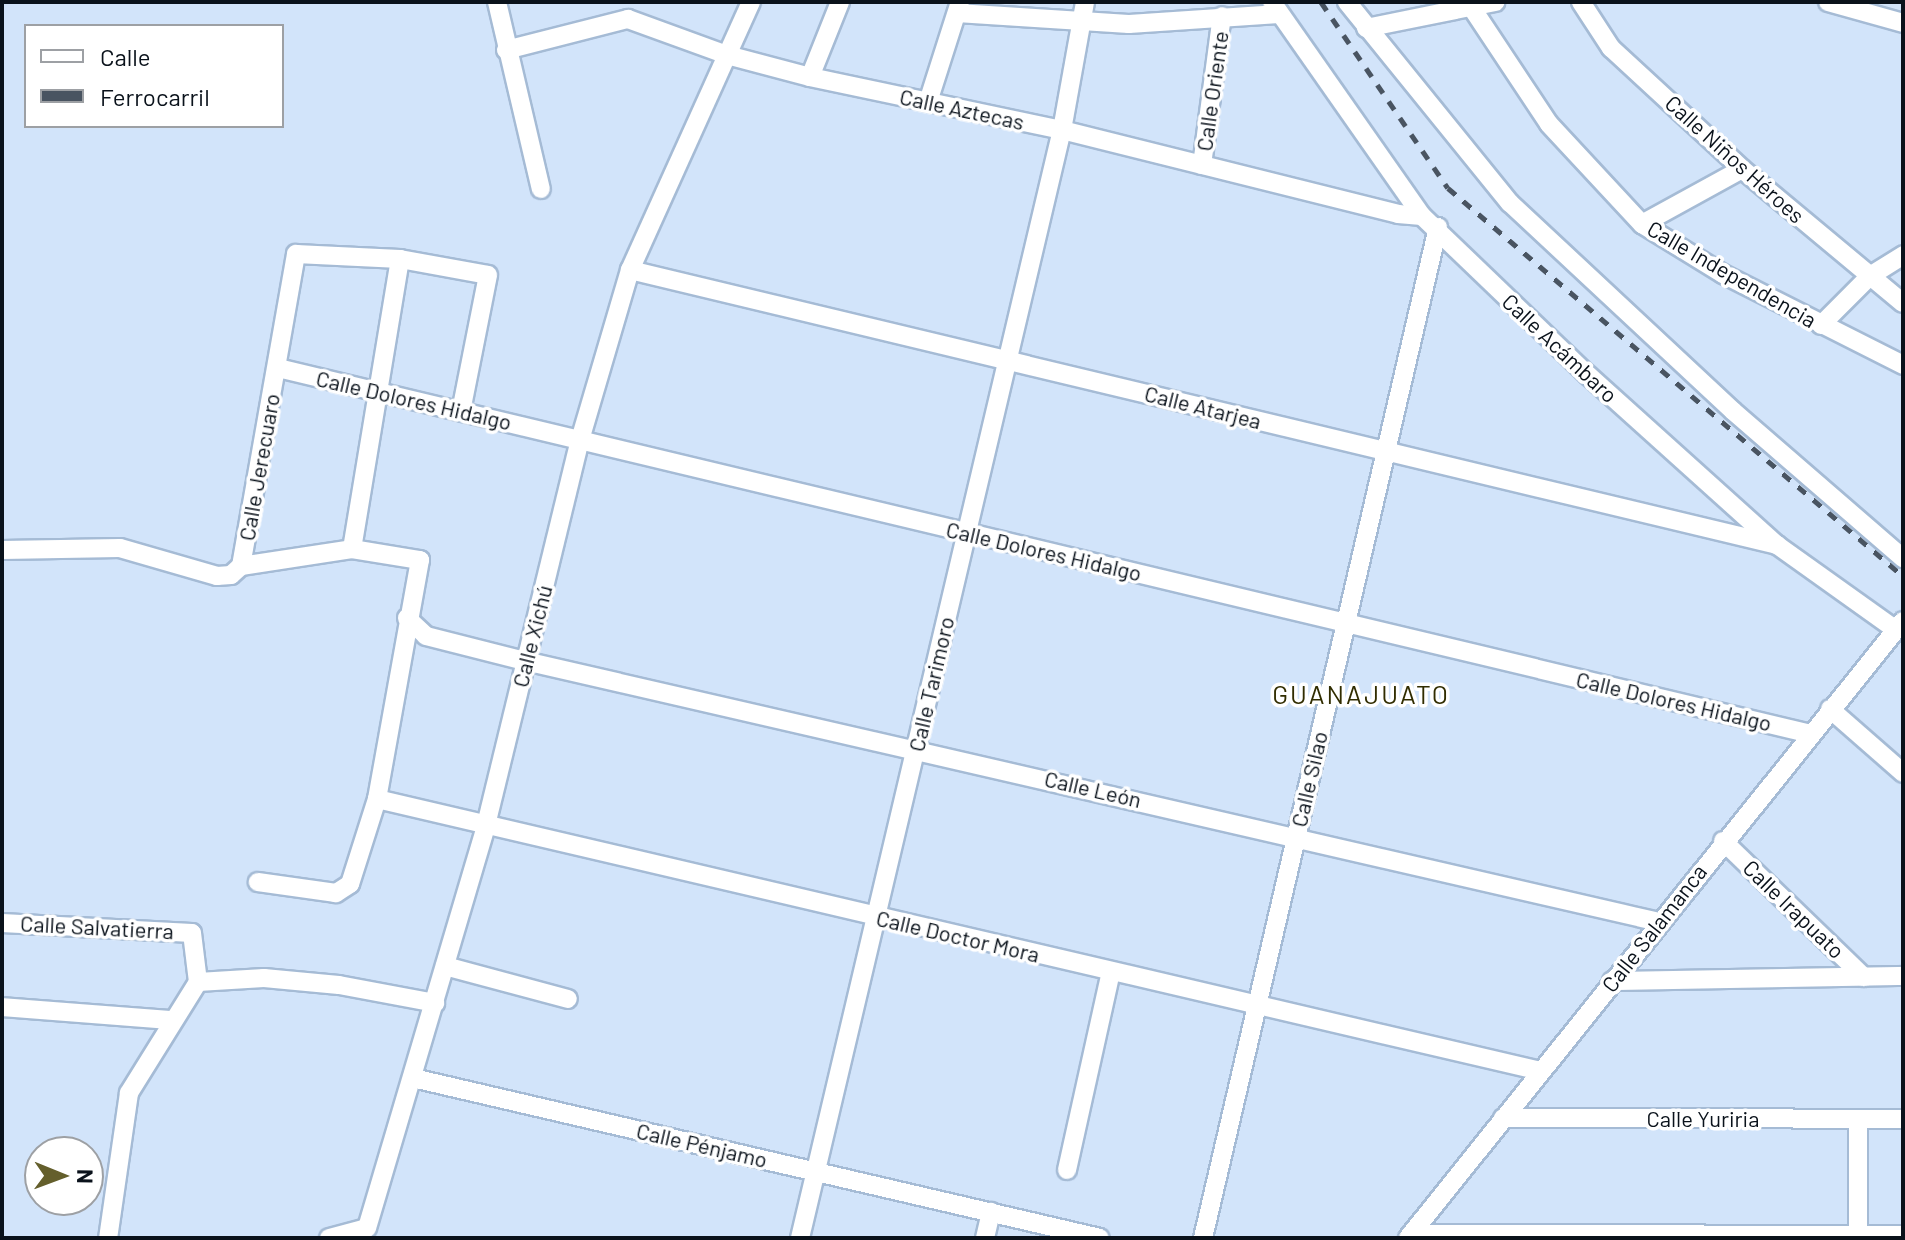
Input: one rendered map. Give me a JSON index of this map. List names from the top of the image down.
{
  "streets": {
    "street": [
      "Calle Oriente",
      "Calle Aztecas",
      "Calle Niños Héroes",
      "Calle Independencia",
      "Calle Acámbaro",
      "Calle Dolores Hidalgo",
      "Calle Atarjea",
      "Calle Jerecuaro",
      "Calle Xichú",
      "Calle Tarimoro",
      "Calle Silao",
      "Calle León",
      "Calle Irapuato",
      "Calle Salvatierra",
      "Calle Salamanca",
      "Calle Doctor Mora",
      "Calle Yuriria",
      "Calle Pénjamo"
    ]
  },
  "crossings": [
    ["Calle Oriente", "Calle Aztecas"],
    ["Calle Aztecas", "Calle Acámbaro"],
    ["Calle Aztecas", "Calle Xichú"],
    ["Calle Aztecas", "Calle Tarimoro"],
    ["Calle Acámbaro", "Calle Atarjea"],
    ["Calle Acámbaro", "Calle Silao"],
    ["Calle Acámbaro", "Calle Salamanca"],
    ["Calle Dolores Hidalgo", "Calle Jerecuaro"],
    ["Calle Dolores Hidalgo", "Calle Xichú"],
    ["Calle Dolores Hidalgo", "Calle Tarimoro"],
    ["Calle Dolores Hidalgo", "Calle Silao"],
    ["Calle Dolores Hidalgo", "Calle Salamanca"],
    ["Calle Atarjea", "Calle Xichú"],
    ["Calle Atarjea", "Calle Tarimoro"],
    ["Calle Atarjea", "Calle Silao"],
    ["Calle Xichú", "Calle León"],
    ["Calle Xichú", "Calle Doctor Mora"],
    ["Calle Xichú", "Calle Pénjamo"],
    ["Calle Tarimoro", "Calle León"],
    ["Calle Tarimoro", "Calle Doctor Mora"],
    ["Calle Tarimoro", "Calle Pénjamo"],
    ["Calle Silao", "Calle León"],
    ["Calle Silao", "Calle Doctor Mora"],
    ["Calle León", "Calle Salamanca"],
    ["Calle Irapuato", "Calle Salamanca"],
    ["Calle Salamanca", "Calle Doctor Mora"],
    ["Calle Salamanca", "Calle Yuriria"]
  ],
  "districts": ["GUANAJUATO"],
  "legend": ["Calle", "Ferrocarril"],
  "north": "right"
}
